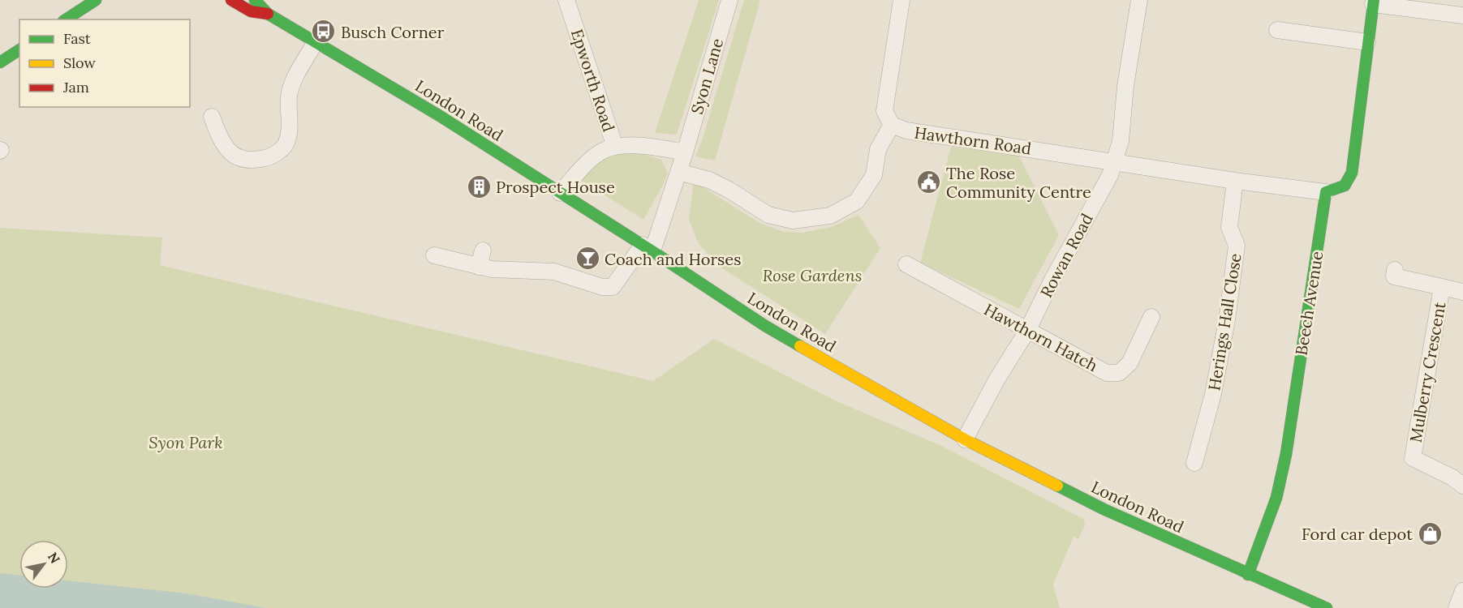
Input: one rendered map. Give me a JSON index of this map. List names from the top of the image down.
{
  "streets": {
    "main road": ["London Road", "Beech Avenue"],
    "street": [
      "Syon Lane",
      "Epworth Road",
      "Hawthorn Road",
      "Rowan Road",
      "Herings Hall Close",
      "Hawthorn Hatch",
      "Mulberry Crescent"
    ]
  },
  "crossings": [
    ["Syon Lane", "London Road"],
    ["Epworth Road", "London Road"],
    ["London Road", "Rowan Road"],
    ["London Road", "Beech Avenue"],
    ["Hawthorn Road", "Rowan Road"],
    ["Hawthorn Road", "Beech Avenue"],
    ["Hawthorn Road", "Herings Hall Close"],
    ["Rowan Road", "Hawthorn Hatch"]
  ],
  "parks": ["Rose Gardens", "Syon Park"],
  "places": {
    "bus stop": ["Busch Corner"],
    "public building": ["The Rose Community Centre"],
    "building": ["Prospect House"],
    "bar": ["Coach and Horses"],
    "shop": ["Ford car depot"]
  },
  "legend": ["Fast", "Slow", "Jam"],
  "north": "top right"
}
